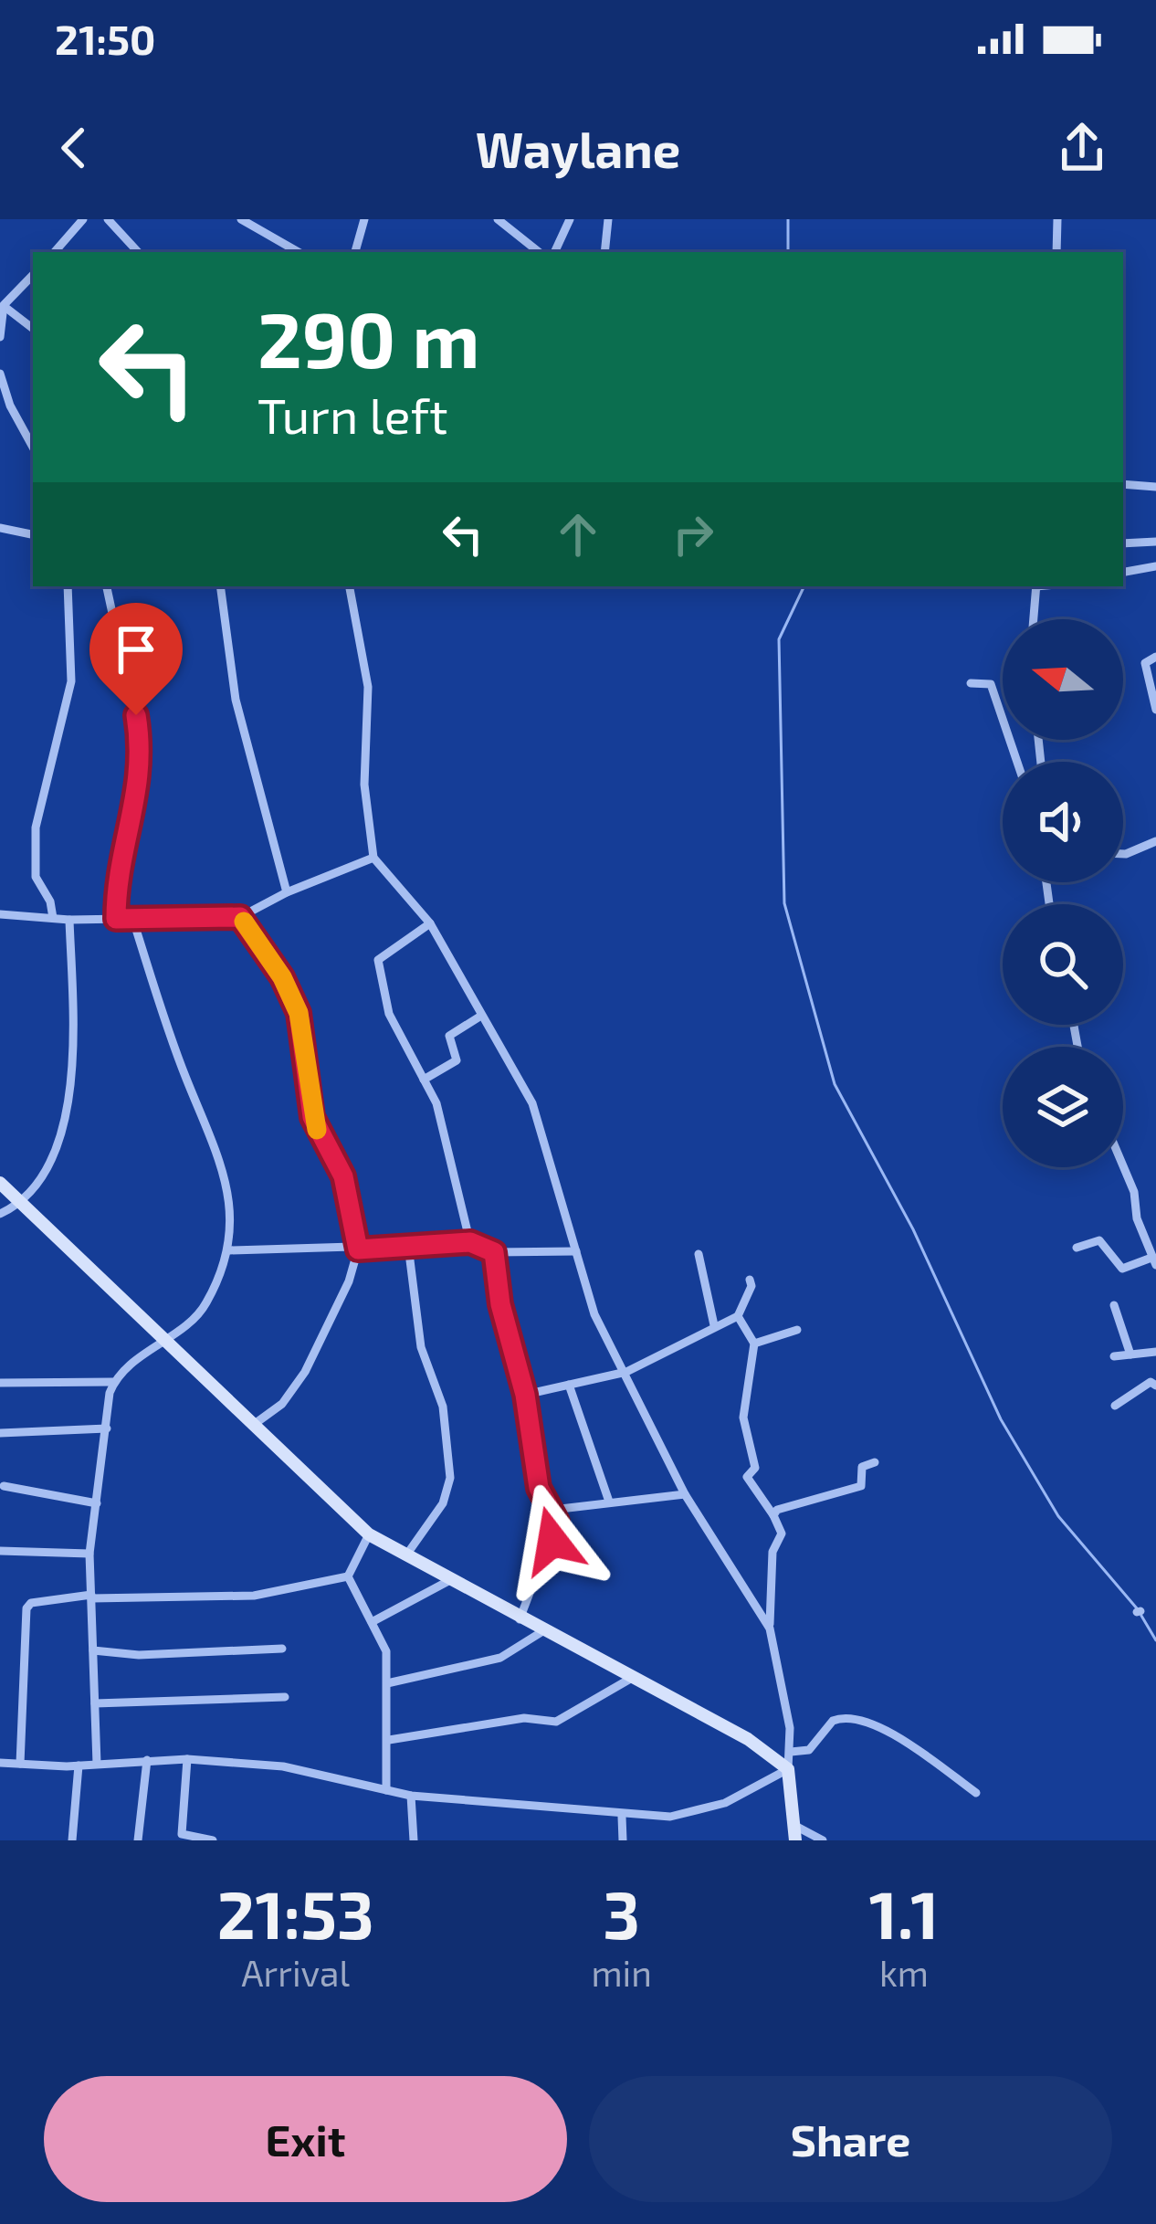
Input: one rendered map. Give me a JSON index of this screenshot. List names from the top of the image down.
{
  "north": "left",
  "page": {
    "status": "21:50",
    "header": "Waylane",
    "turn": ["290 m", "Turn left"],
    "eta": [
      "21:53",
      "Arrival",
      "3",
      "min",
      "1.1",
      "km"
    ],
    "buttons": ["Exit", "Share"]
  }
}
